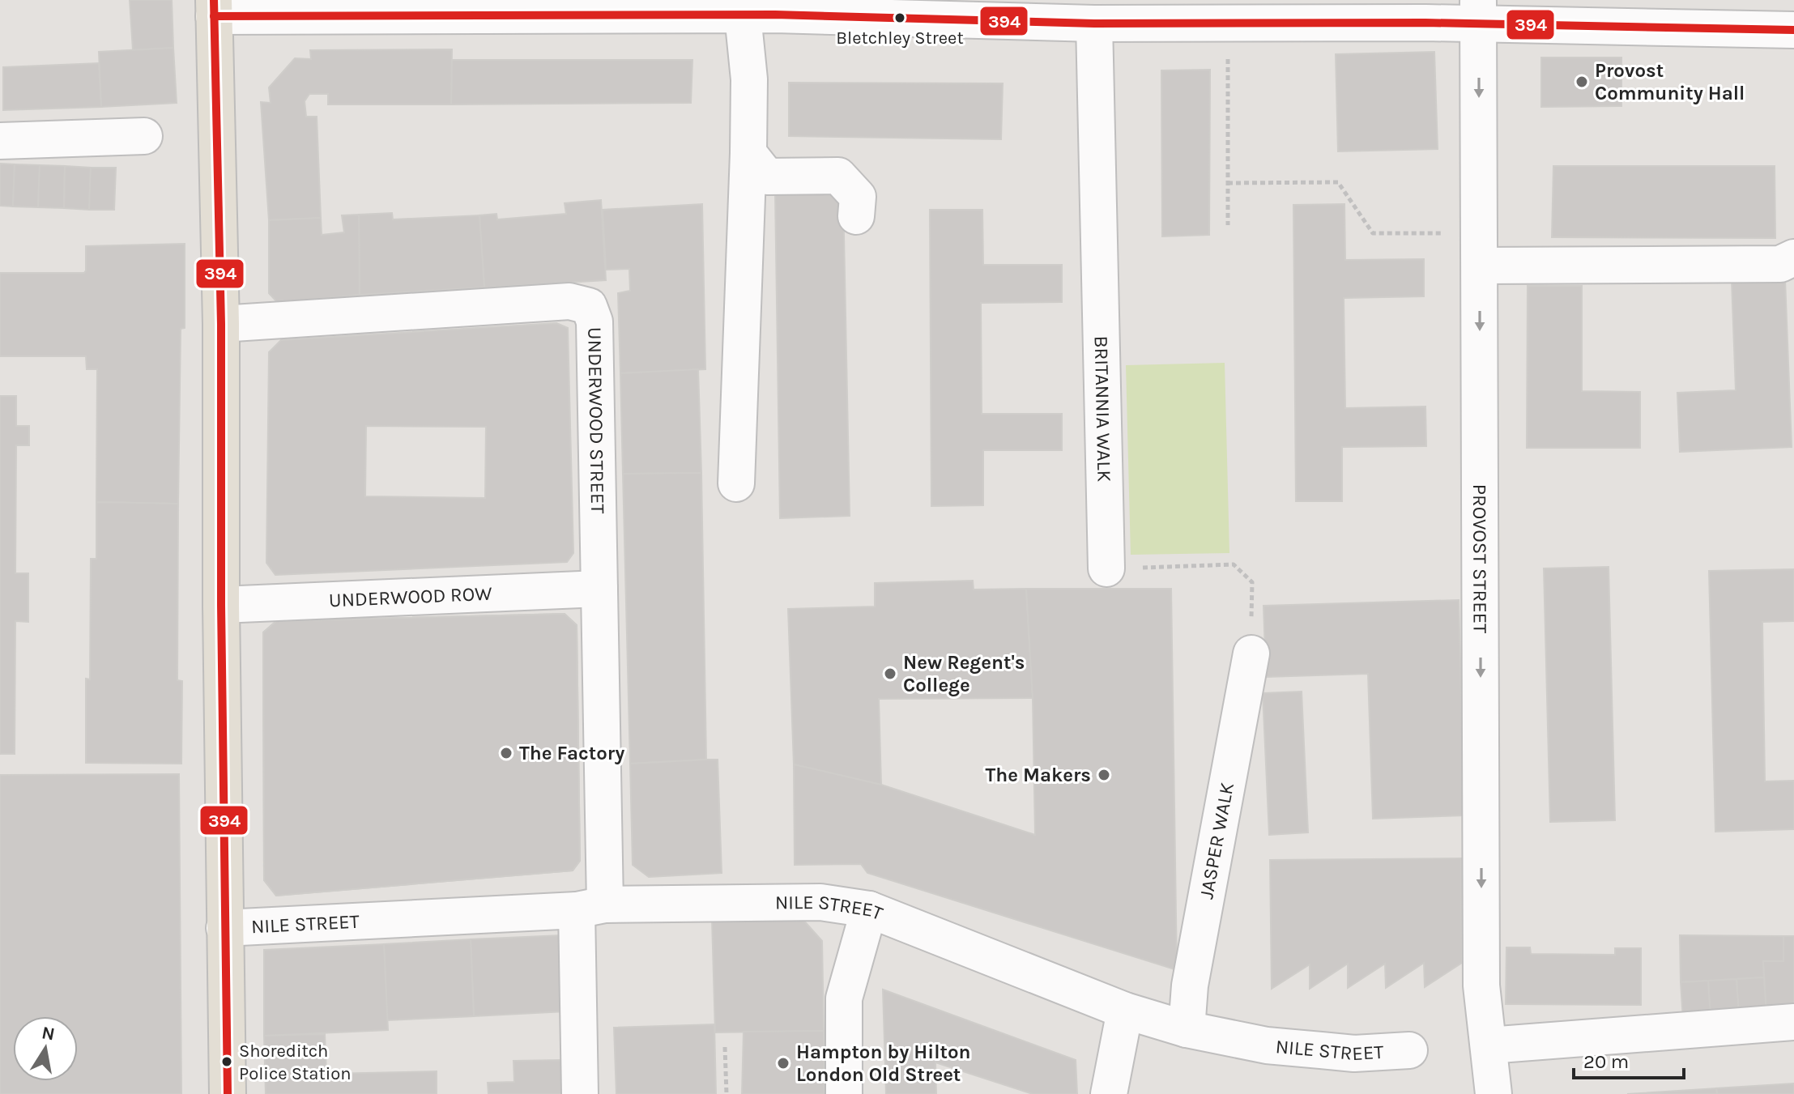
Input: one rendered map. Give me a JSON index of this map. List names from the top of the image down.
{
  "streets": {
    "street": [
      "BRITANNIA WALK",
      "UNDERWOOD STREET",
      "PROVOST STREET",
      "UNDERWOOD ROW",
      "JASPER WALK",
      "NILE STREET"
    ]
  },
  "crossings": [
    ["UNDERWOOD STREET", "UNDERWOOD ROW"],
    ["UNDERWOOD STREET", "NILE STREET"],
    ["JASPER WALK", "NILE STREET"]
  ],
  "one_way": ["PROVOST STREET"],
  "places": [
    "Bletchley Street",
    "Provost Community Hall",
    "New Regent's College",
    "The Factory",
    "The Makers",
    "Shoreditch Police Station",
    "Hampton by Hilton London Old Street"
  ],
  "lines": ["transit line 394"],
  "scale_bar": "20 m",
  "north": "top"
}
